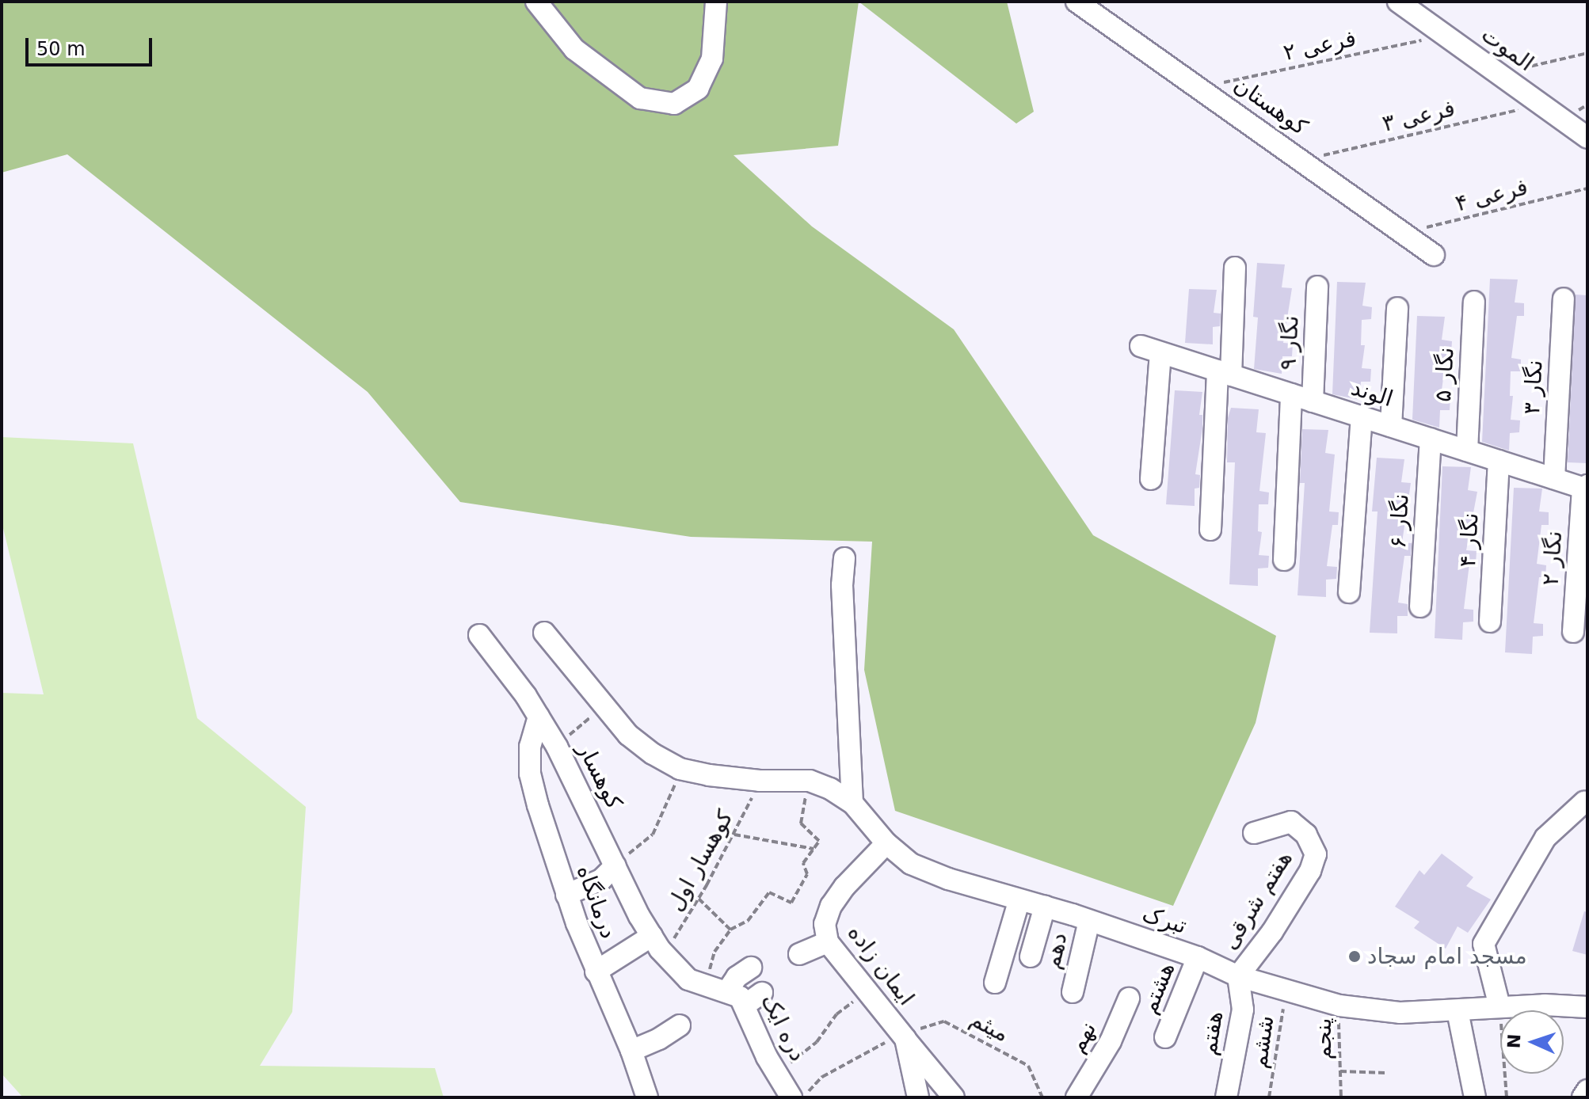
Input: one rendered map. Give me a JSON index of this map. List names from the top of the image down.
{
  "streets": {
    "street": [
      "الموت",
      "کوهستان",
      "نگار ۹",
      "نگار ۵",
      "نگار ۳",
      "الوند",
      "نگار ۶",
      "نگار ۴",
      "نگار ۲",
      "کوهسار",
      "هفتم شرقی",
      "درمانگاه",
      "تبرک",
      "دهم",
      "ایمان زاده",
      "هشتم",
      "دره ایک",
      "هفتم",
      "نهم"
    ],
    "path": [
      "فرعی ۲",
      "فرعی ۳",
      "فرعی ۴",
      "کوهسار اول",
      "میثم",
      "پنجم",
      "ششم"
    ]
  },
  "crossings": [
    ["فرعی ۲", "الموت"],
    ["فرعی ۲", "کوهستان"],
    ["الموت", "فرعی ۳"],
    ["کوهستان", "فرعی ۳"],
    ["کوهستان", "فرعی ۴"],
    ["نگار ۹", "الوند"],
    ["نگار ۵", "الوند"],
    ["نگار ۳", "الوند"],
    ["الوند", "نگار ۶"],
    ["الوند", "نگار ۴"],
    ["الوند", "نگار ۲"],
    ["کوهسار", "کوهسار اول"],
    ["کوهسار", "درمانگاه"],
    ["کوهسار", "دره ایک"],
    ["کوهسار اول", "تبرک"],
    ["کوهسار اول", "دره ایک"],
    ["هفتم شرقی", "تبرک"],
    ["هفتم شرقی", "هفتم"],
    ["تبرک", "دهم"],
    ["تبرک", "ایمان زاده"],
    ["تبرک", "هشتم"],
    ["تبرک", "هفتم"],
    ["تبرک", "پنجم"],
    ["تبرک", "ششم"],
    ["ایمان زاده", "میثم"]
  ],
  "places": ["مسجد امام سجاد"],
  "scale_bar": "50 m",
  "north": "left"
}
